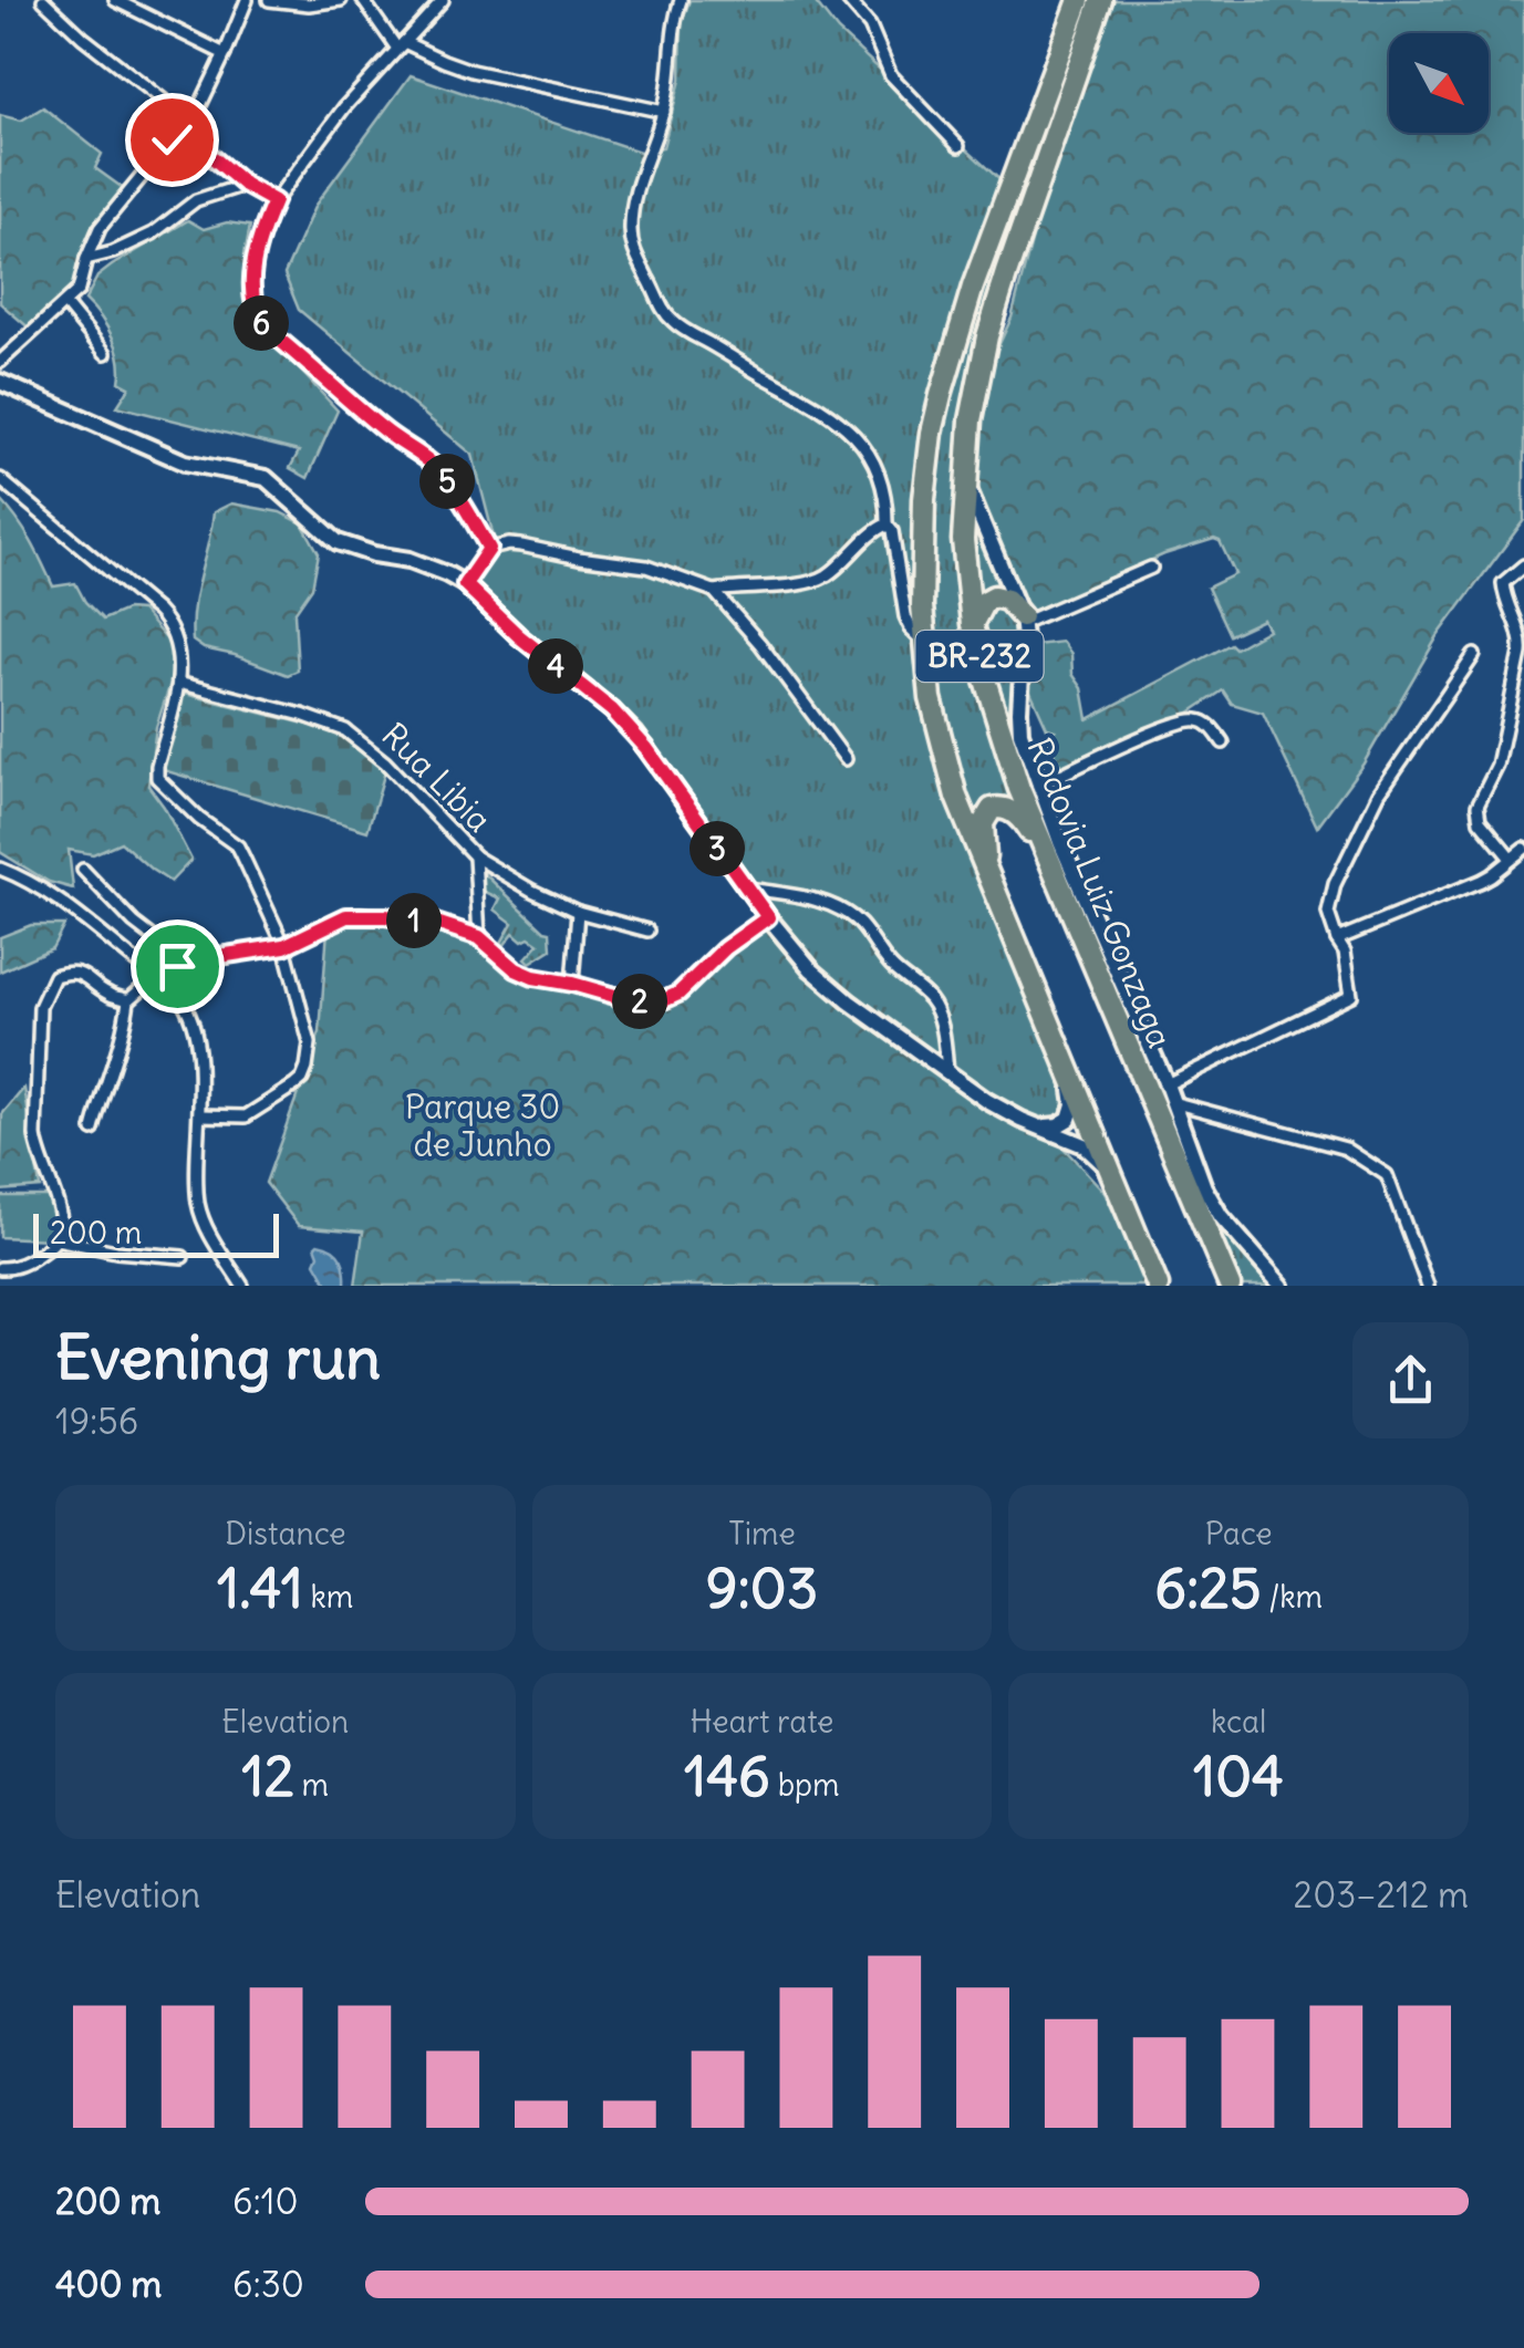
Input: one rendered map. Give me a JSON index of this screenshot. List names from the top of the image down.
{
  "streets": {
    "highway": ["BR-232", "Rodovia Luiz Gonzaga"],
    "street": ["Rua Libia"]
  },
  "crossings": [
    ["BR-232", "Rodovia Luiz Gonzaga"]
  ],
  "parks": ["Parque 30 de Junho"],
  "scale_bar": "200 m",
  "north": "bottom right",
  "page": {
    "pins": [
      "6",
      "5",
      "4",
      "3",
      "1",
      "2"
    ],
    "scale": "200 m",
    "heading": ["Evening run", "19:56"],
    "stats": [
      ["Distance", "1.41 km"],
      ["Time", "9:03"],
      ["Pace", "6:25 /km"],
      ["Elevation", "12 m"],
      ["Heart rate", "146 bpm"],
      ["kcal", "104"]
    ],
    "chart": ["Elevation", "203–212 m"],
    "list": [
      {
        "name": "200 m",
        "note": "6:10"
      },
      {
        "name": "400 m",
        "note": "6:30"
      }
    ]
  }
}
